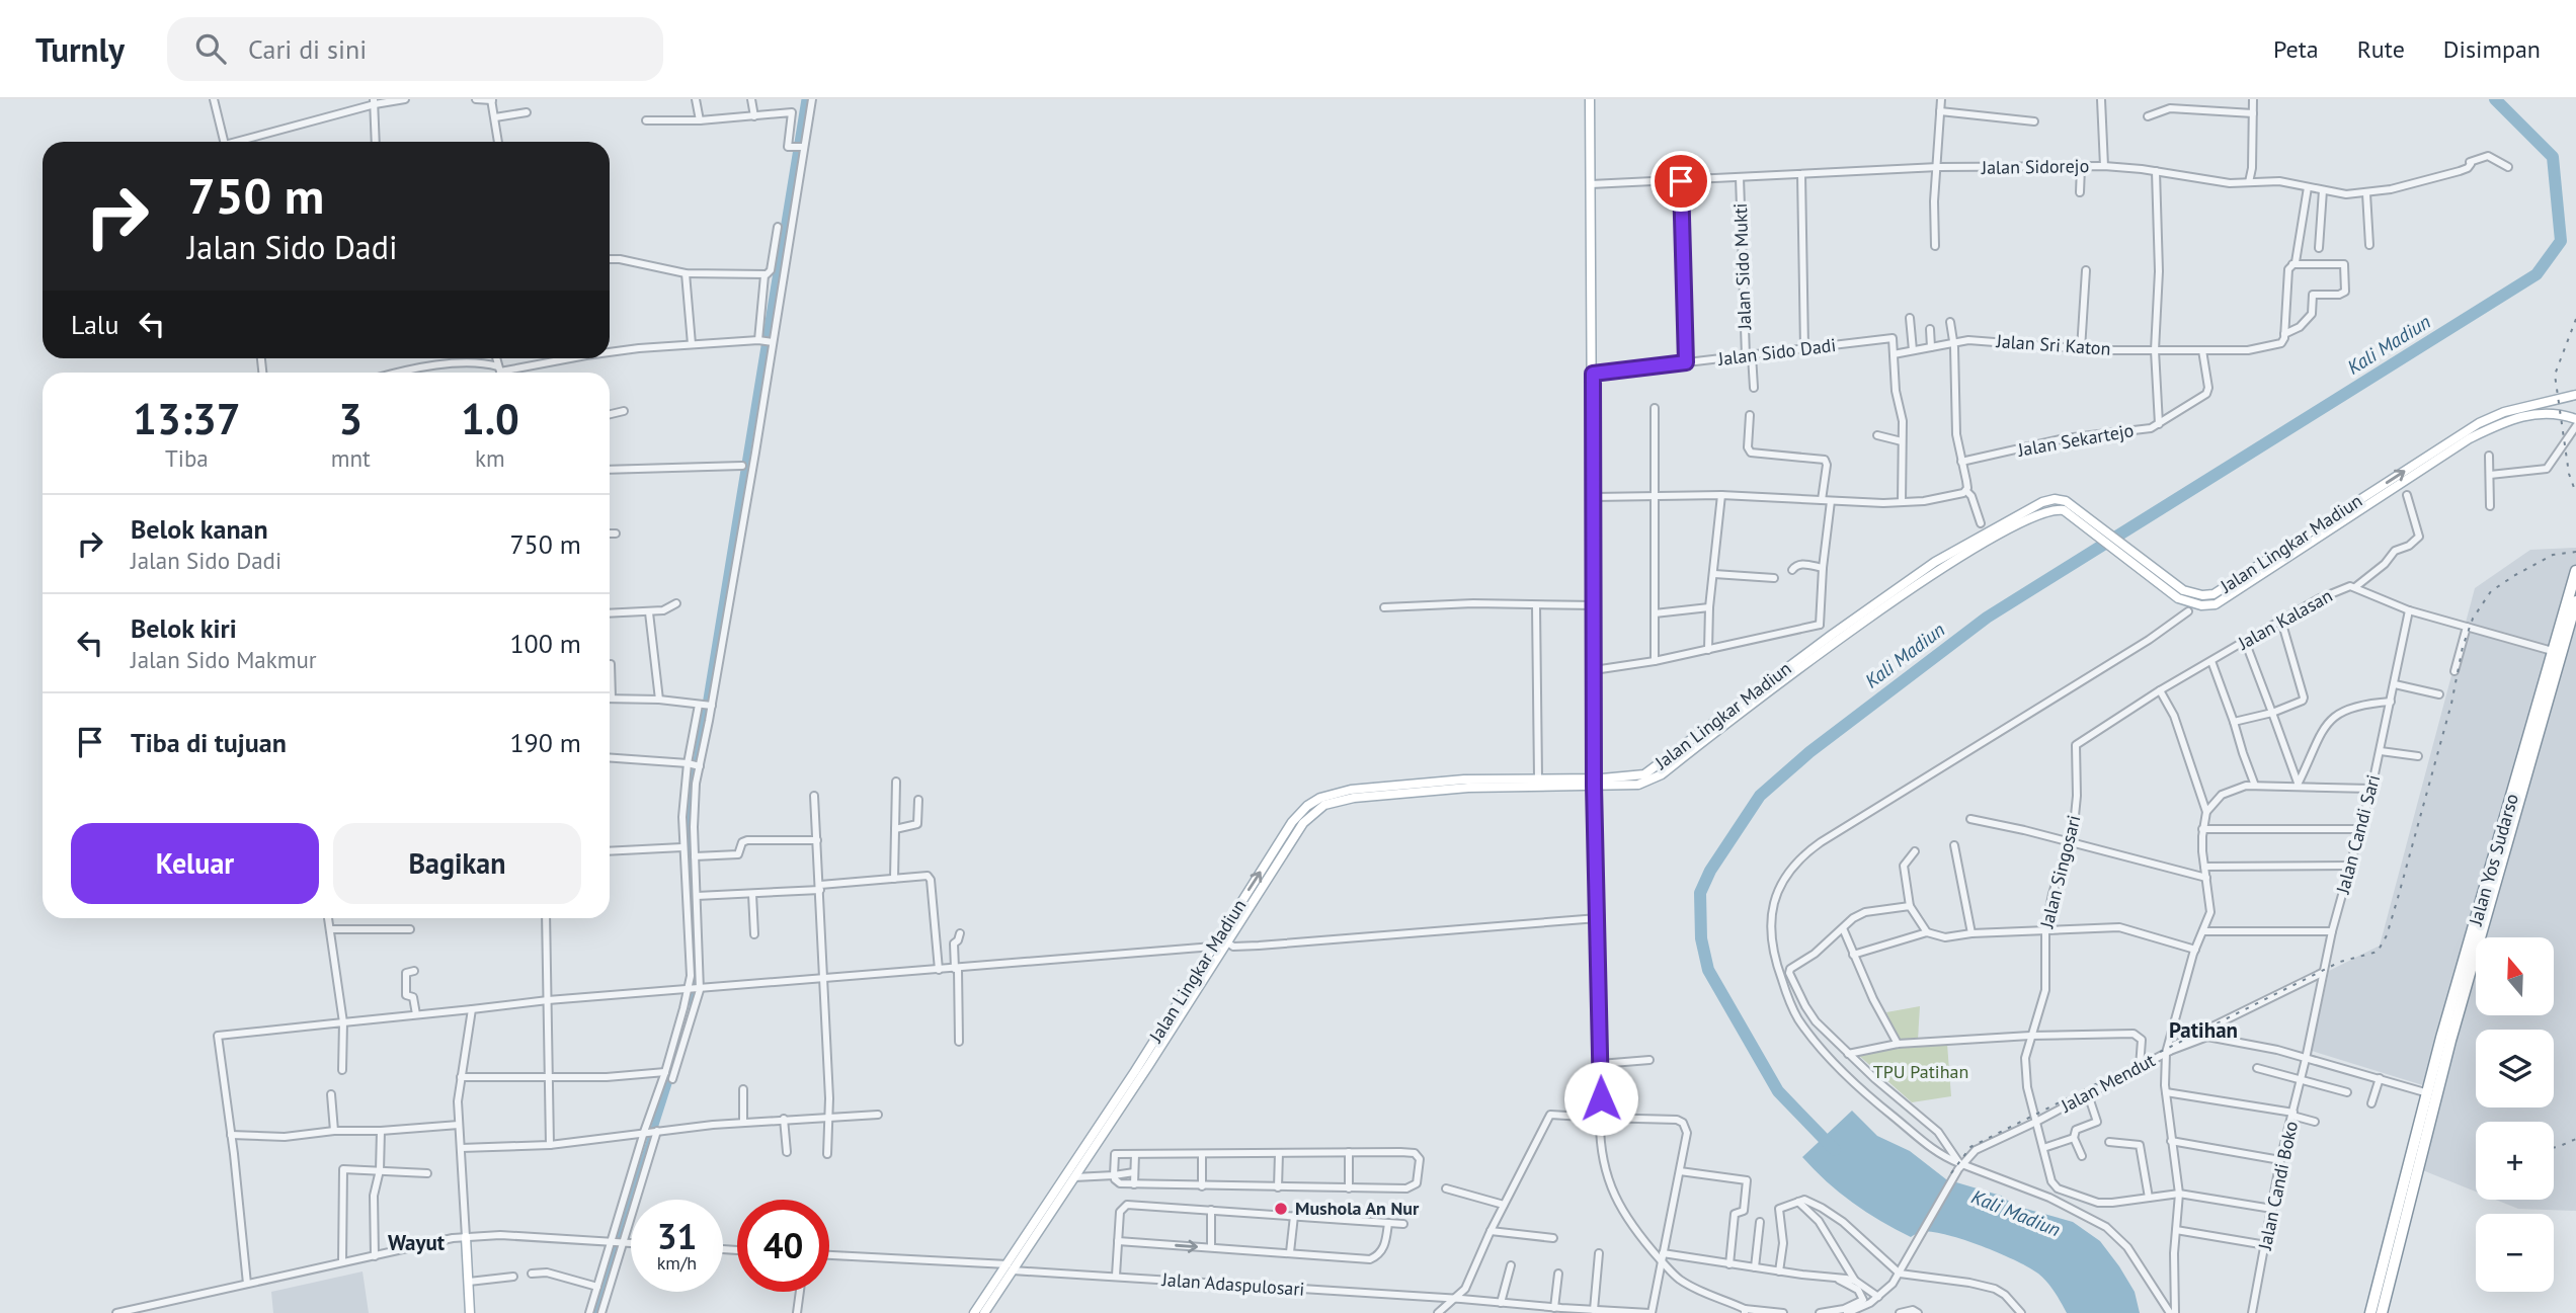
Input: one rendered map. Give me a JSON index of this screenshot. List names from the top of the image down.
{
  "streets": {
    "highway": ["Jalan Yos Sudarso"],
    "main road": ["Jalan Lingkar Madiun"],
    "street": [
      "Jalan Sidorejo",
      "Jalan Sido Mukti",
      "Jalan Sri Katon",
      "Jalan Sido Dadi",
      "Jalan Sekartejo",
      "Jalan Kalasan",
      "Jalan Candi Sari",
      "Jalan Singosari",
      "Jalan Mendut",
      "Jalan Candi Boko",
      "Jalan Adaspulosari"
    ]
  },
  "crossings": [
    ["Jalan Sidorejo", "Jalan Sido Mukti"],
    ["Jalan Sidorejo", "Jalan Sekartejo"],
    ["Jalan Sido Mukti", "Jalan Sido Dadi"],
    ["Jalan Sri Katon", "Jalan Sido Dadi"],
    ["Jalan Sri Katon", "Jalan Sekartejo"],
    ["Jalan Lingkar Madiun", "Jalan Adaspulosari"],
    ["Jalan Kalasan", "Jalan Candi Sari"],
    ["Jalan Kalasan", "Jalan Yos Sudarso"],
    ["Jalan Kalasan", "Jalan Singosari"],
    ["Jalan Candi Sari", "Jalan Mendut"],
    ["Jalan Candi Sari", "Jalan Candi Boko"],
    ["Jalan Yos Sudarso", "Jalan Mendut"],
    ["Jalan Singosari", "Jalan Mendut"],
    ["Jalan Mendut", "Jalan Candi Boko"]
  ],
  "districts": ["Patihan", "Wayut"],
  "water": ["Kali Madiun"],
  "parks": ["TPU Patihan"],
  "places": ["Mushola An Nur"],
  "north": "top",
  "page": {
    "header": "Turnly",
    "search": "Cari di sini",
    "nav": ["Peta", "Rute", "Disimpan"],
    "turn": ["750 m", "Jalan Sido Dadi"],
    "then": "Lalu",
    "eta": [
      "13:37",
      "Tiba",
      "3",
      "mnt",
      "1.0",
      "km"
    ],
    "list": [
      {
        "name": "Belok kanan",
        "note": "Jalan Sido Dadi",
        "value": "750 m"
      },
      {
        "name": "Belok kiri",
        "note": "Jalan Sido Makmur",
        "value": "100 m"
      },
      {
        "name": "Tiba di tujuan",
        "value": "190 m"
      }
    ],
    "buttons": ["Keluar", "Bagikan"],
    "map_buttons": ["+", "−"],
    "speed": "31 km/h",
    "limit": "40"
  }
}
